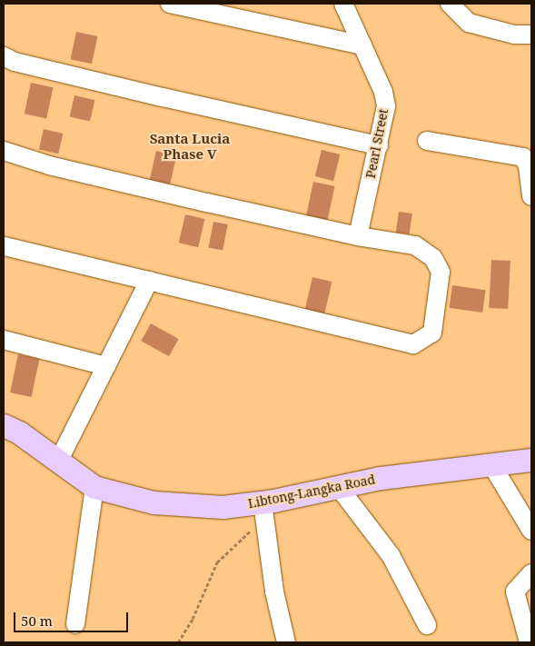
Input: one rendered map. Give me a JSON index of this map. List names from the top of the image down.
{
  "streets": {
    "main road": ["Libtong-Langka Road"],
    "street": ["Pearl Street"]
  },
  "districts": ["Santa Lucia Phase V"],
  "scale_bar": "50 m"
}
